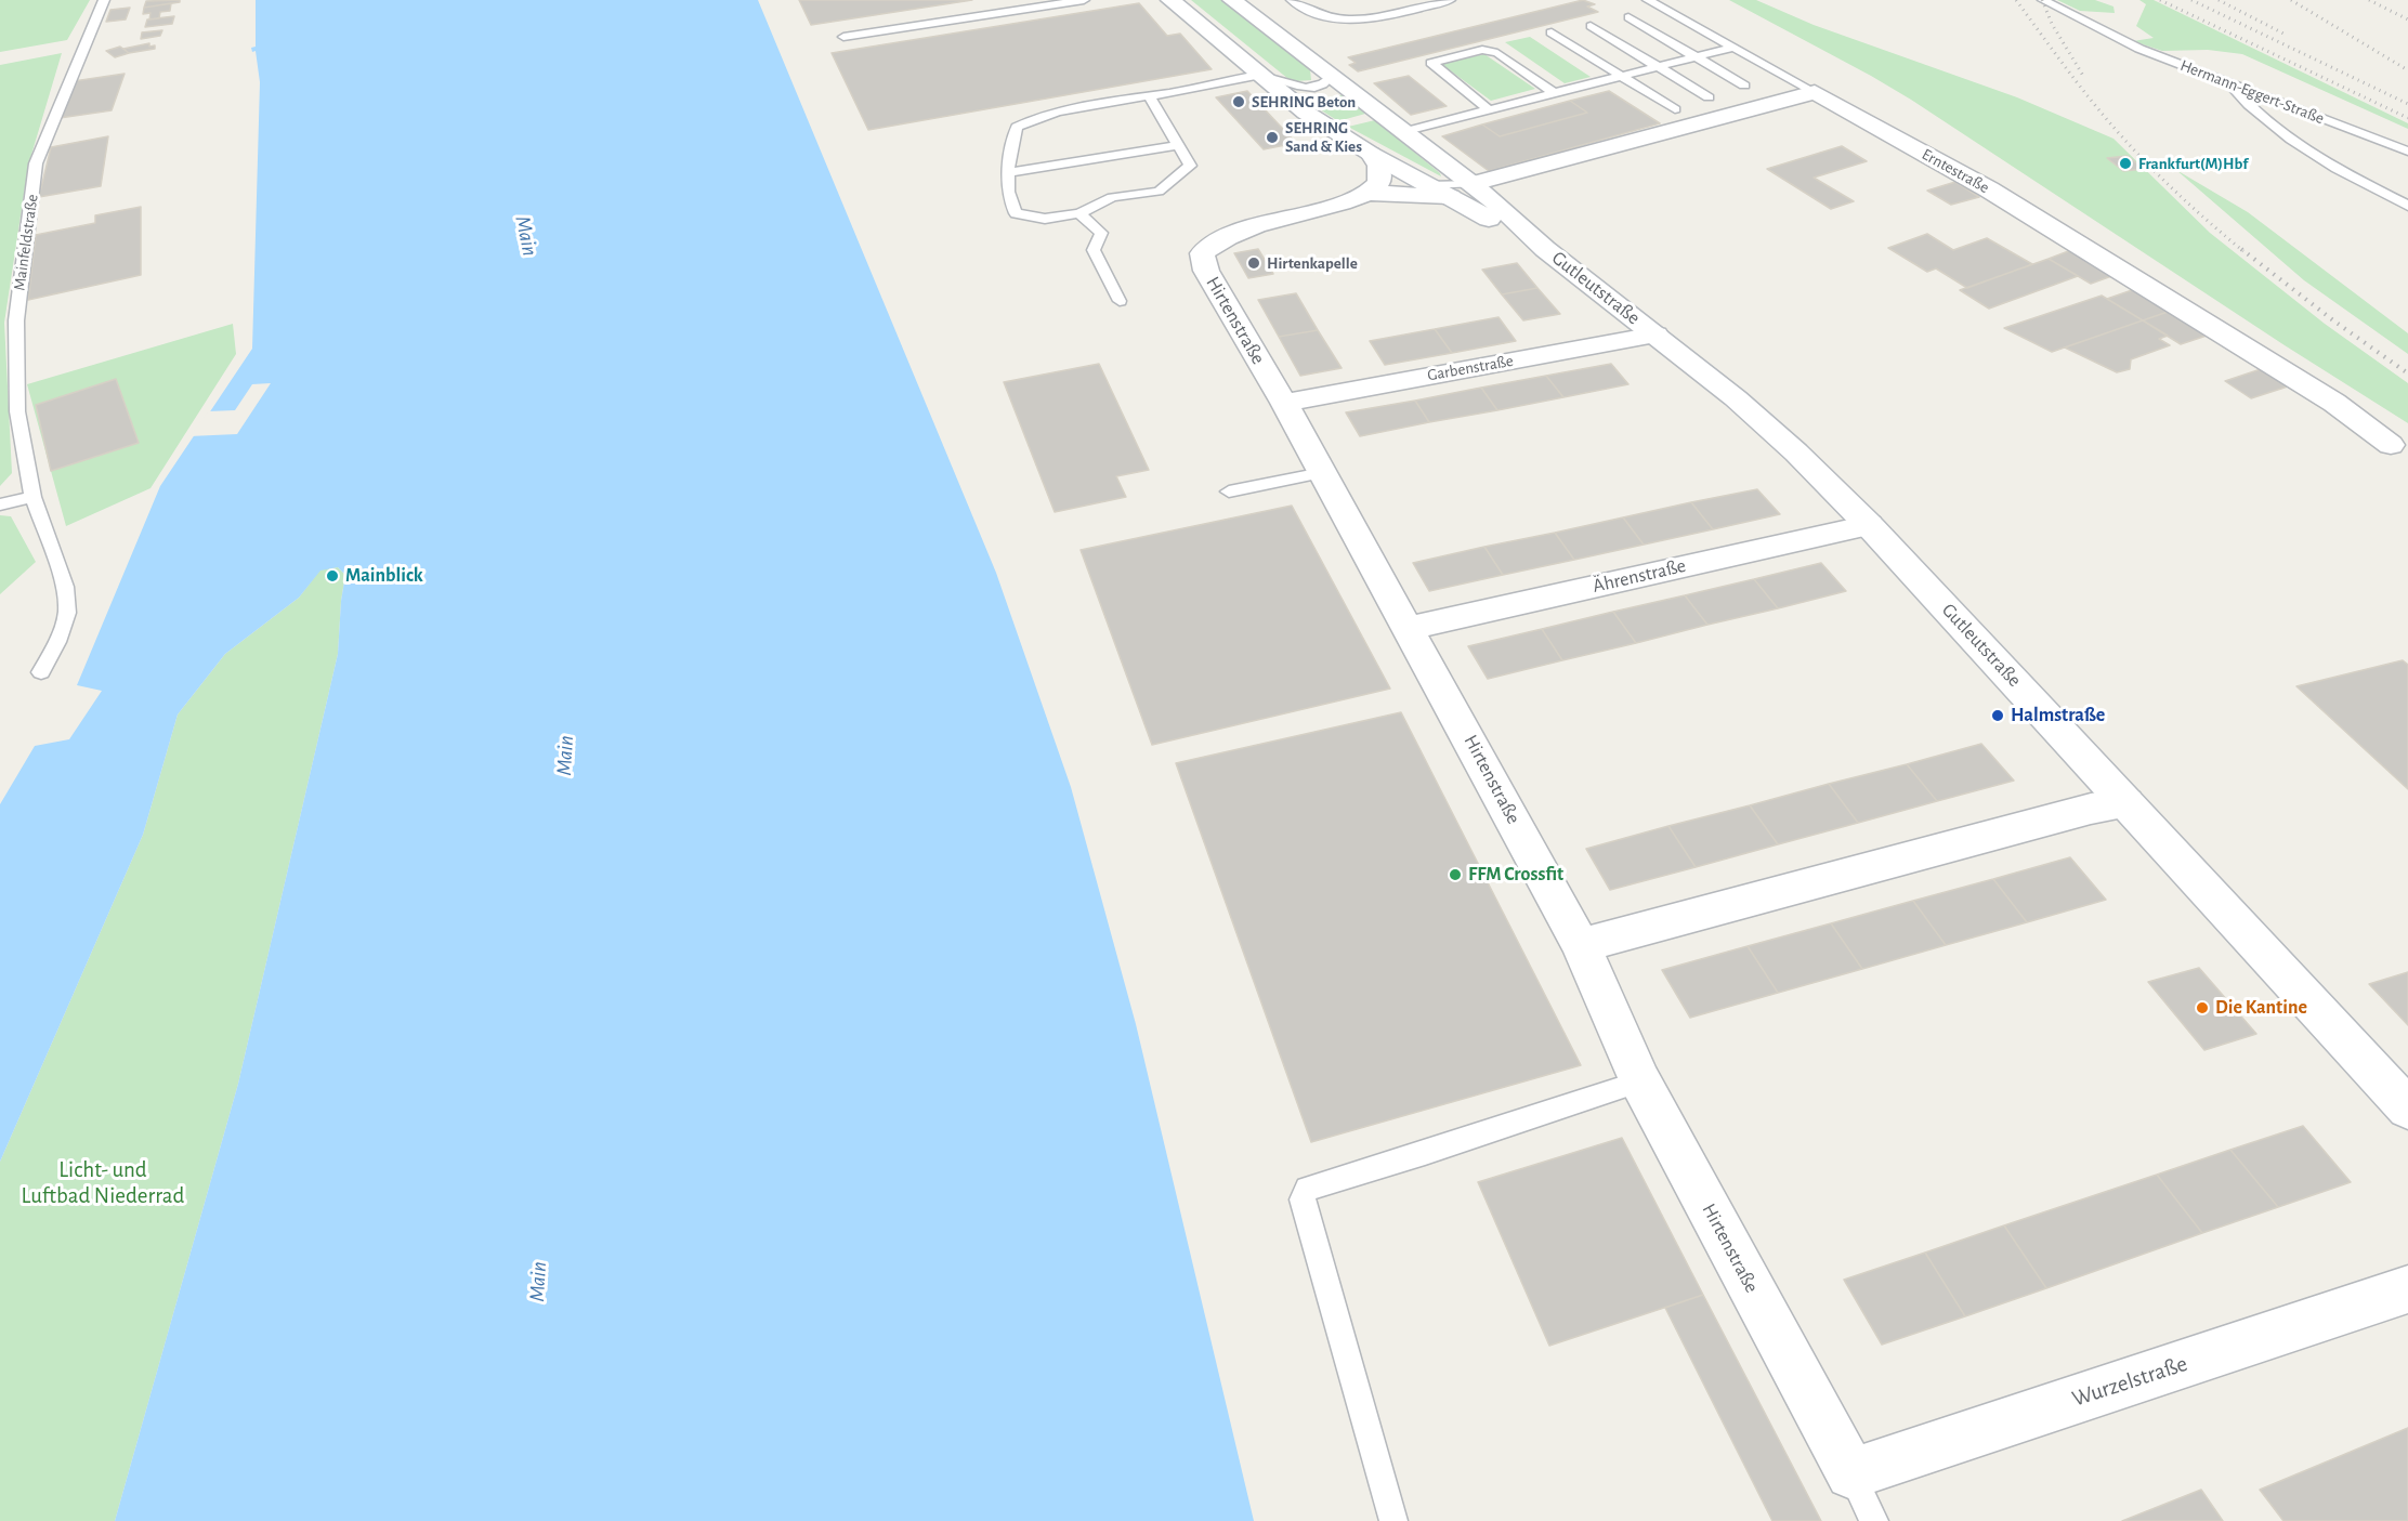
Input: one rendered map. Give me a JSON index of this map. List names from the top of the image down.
{
  "streets": {
    "street": [
      "Erntestraße",
      "Gutleutstraße",
      "Hirtenstraße",
      "Garbenstraße",
      "Ährenstraße",
      "Wurzelstraße"
    ],
    "lane": ["Hermann-Eggert-Straße", "Mainfeldstraße"]
  },
  "crossings": [
    ["Gutleutstraße", "Hirtenstraße"],
    ["Gutleutstraße", "Garbenstraße"],
    ["Gutleutstraße", "Ährenstraße"],
    ["Hirtenstraße", "Garbenstraße"],
    ["Hirtenstraße", "Ährenstraße"],
    ["Hirtenstraße", "Wurzelstraße"]
  ],
  "water": ["Main"],
  "parks": ["Licht- und Luftbad Niederrad"],
  "places": [
    "SEHRING Beton",
    "SEHRING Sand & Kies",
    "Frankfurt(M)Hbf",
    "Hirtenkapelle",
    "Mainblick",
    "Halmstraße",
    "FFM Crossfit",
    "Die Kantine"
  ]
}
